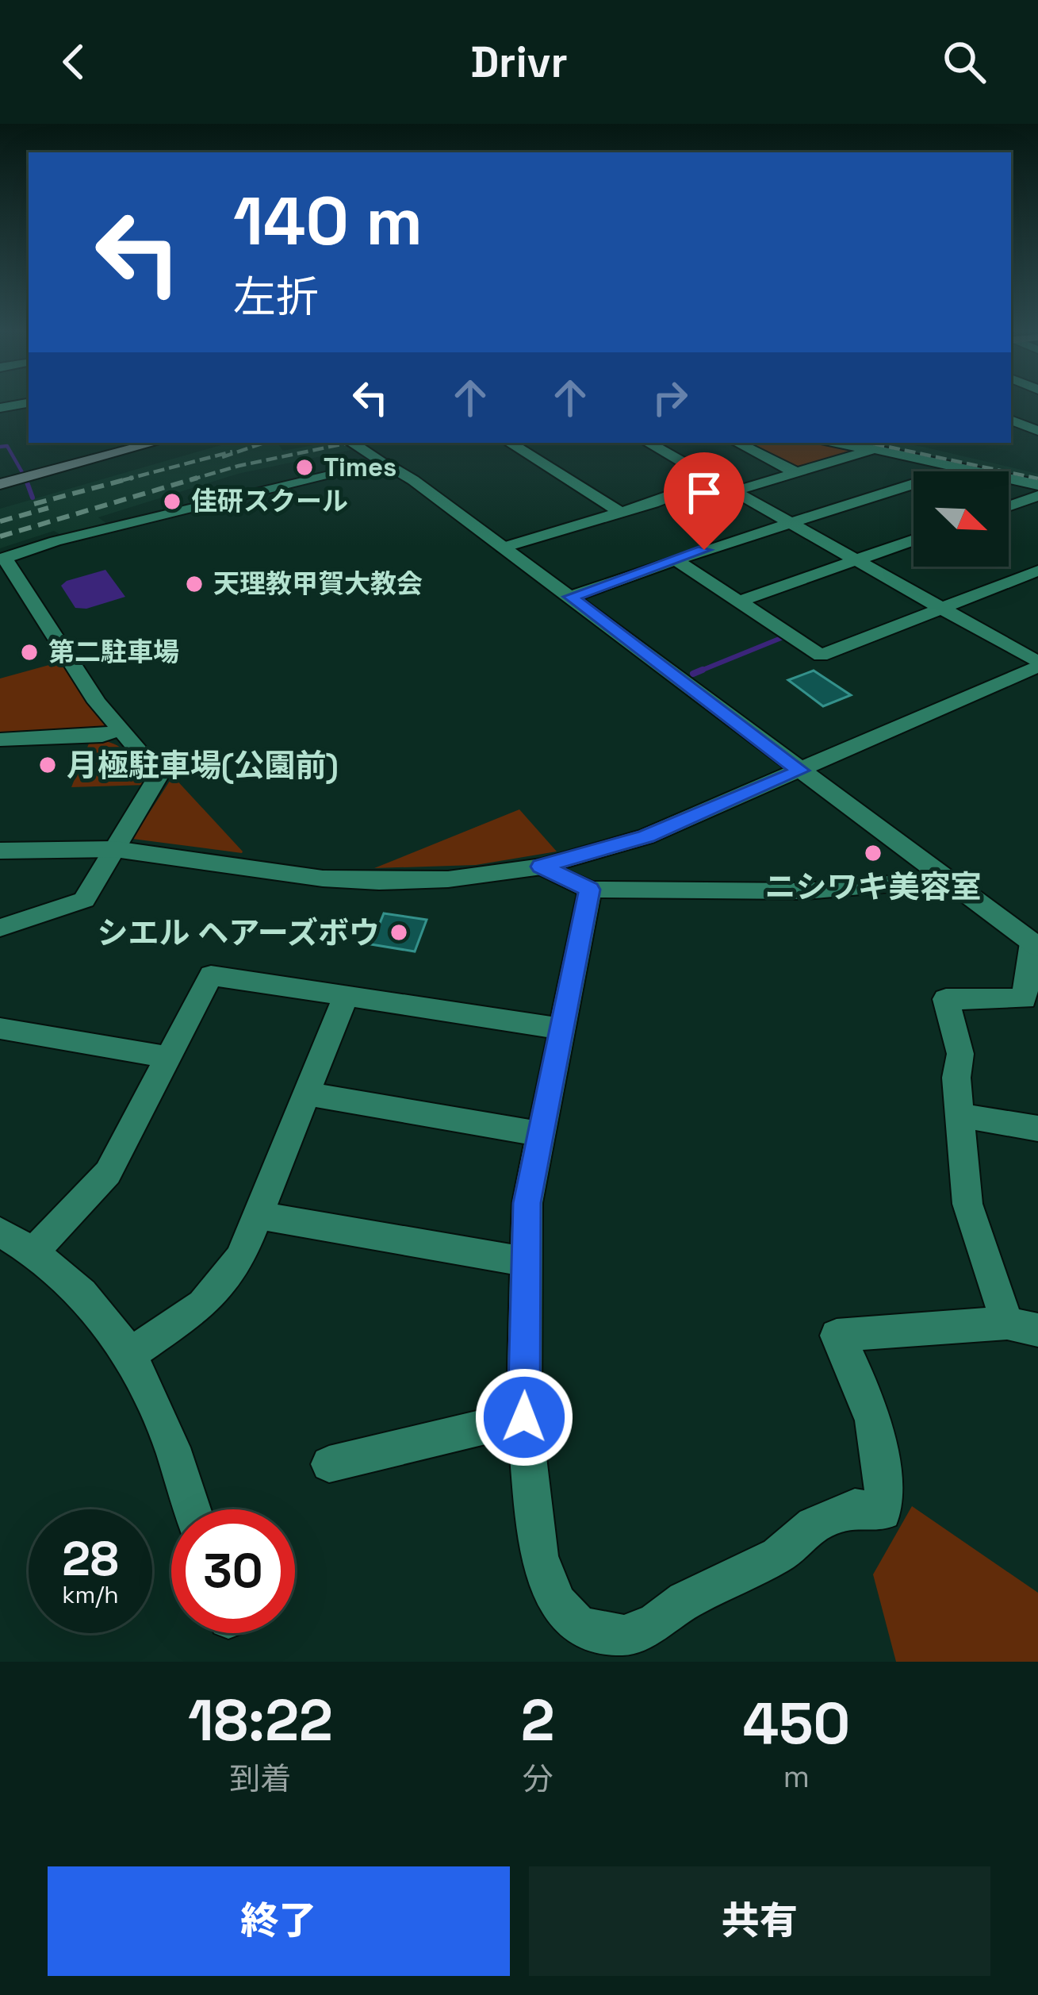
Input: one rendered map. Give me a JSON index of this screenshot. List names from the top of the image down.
{
  "places": [
    "Times",
    "佳研スクール",
    "天理教甲賀大教会",
    "第二駐車場",
    "月極駐車場(公園前)",
    "ニシワキ美容室",
    "シエル ヘアーズボウ"
  ],
  "north": "bottom right",
  "page": {
    "header": "Drivr",
    "turn": ["140 m", "左折"],
    "speed": "28 km/h",
    "limit": "30",
    "eta": [
      "18:22",
      "到着",
      "2",
      "分",
      "450",
      "m"
    ],
    "buttons": ["終了", "共有"]
  }
}
